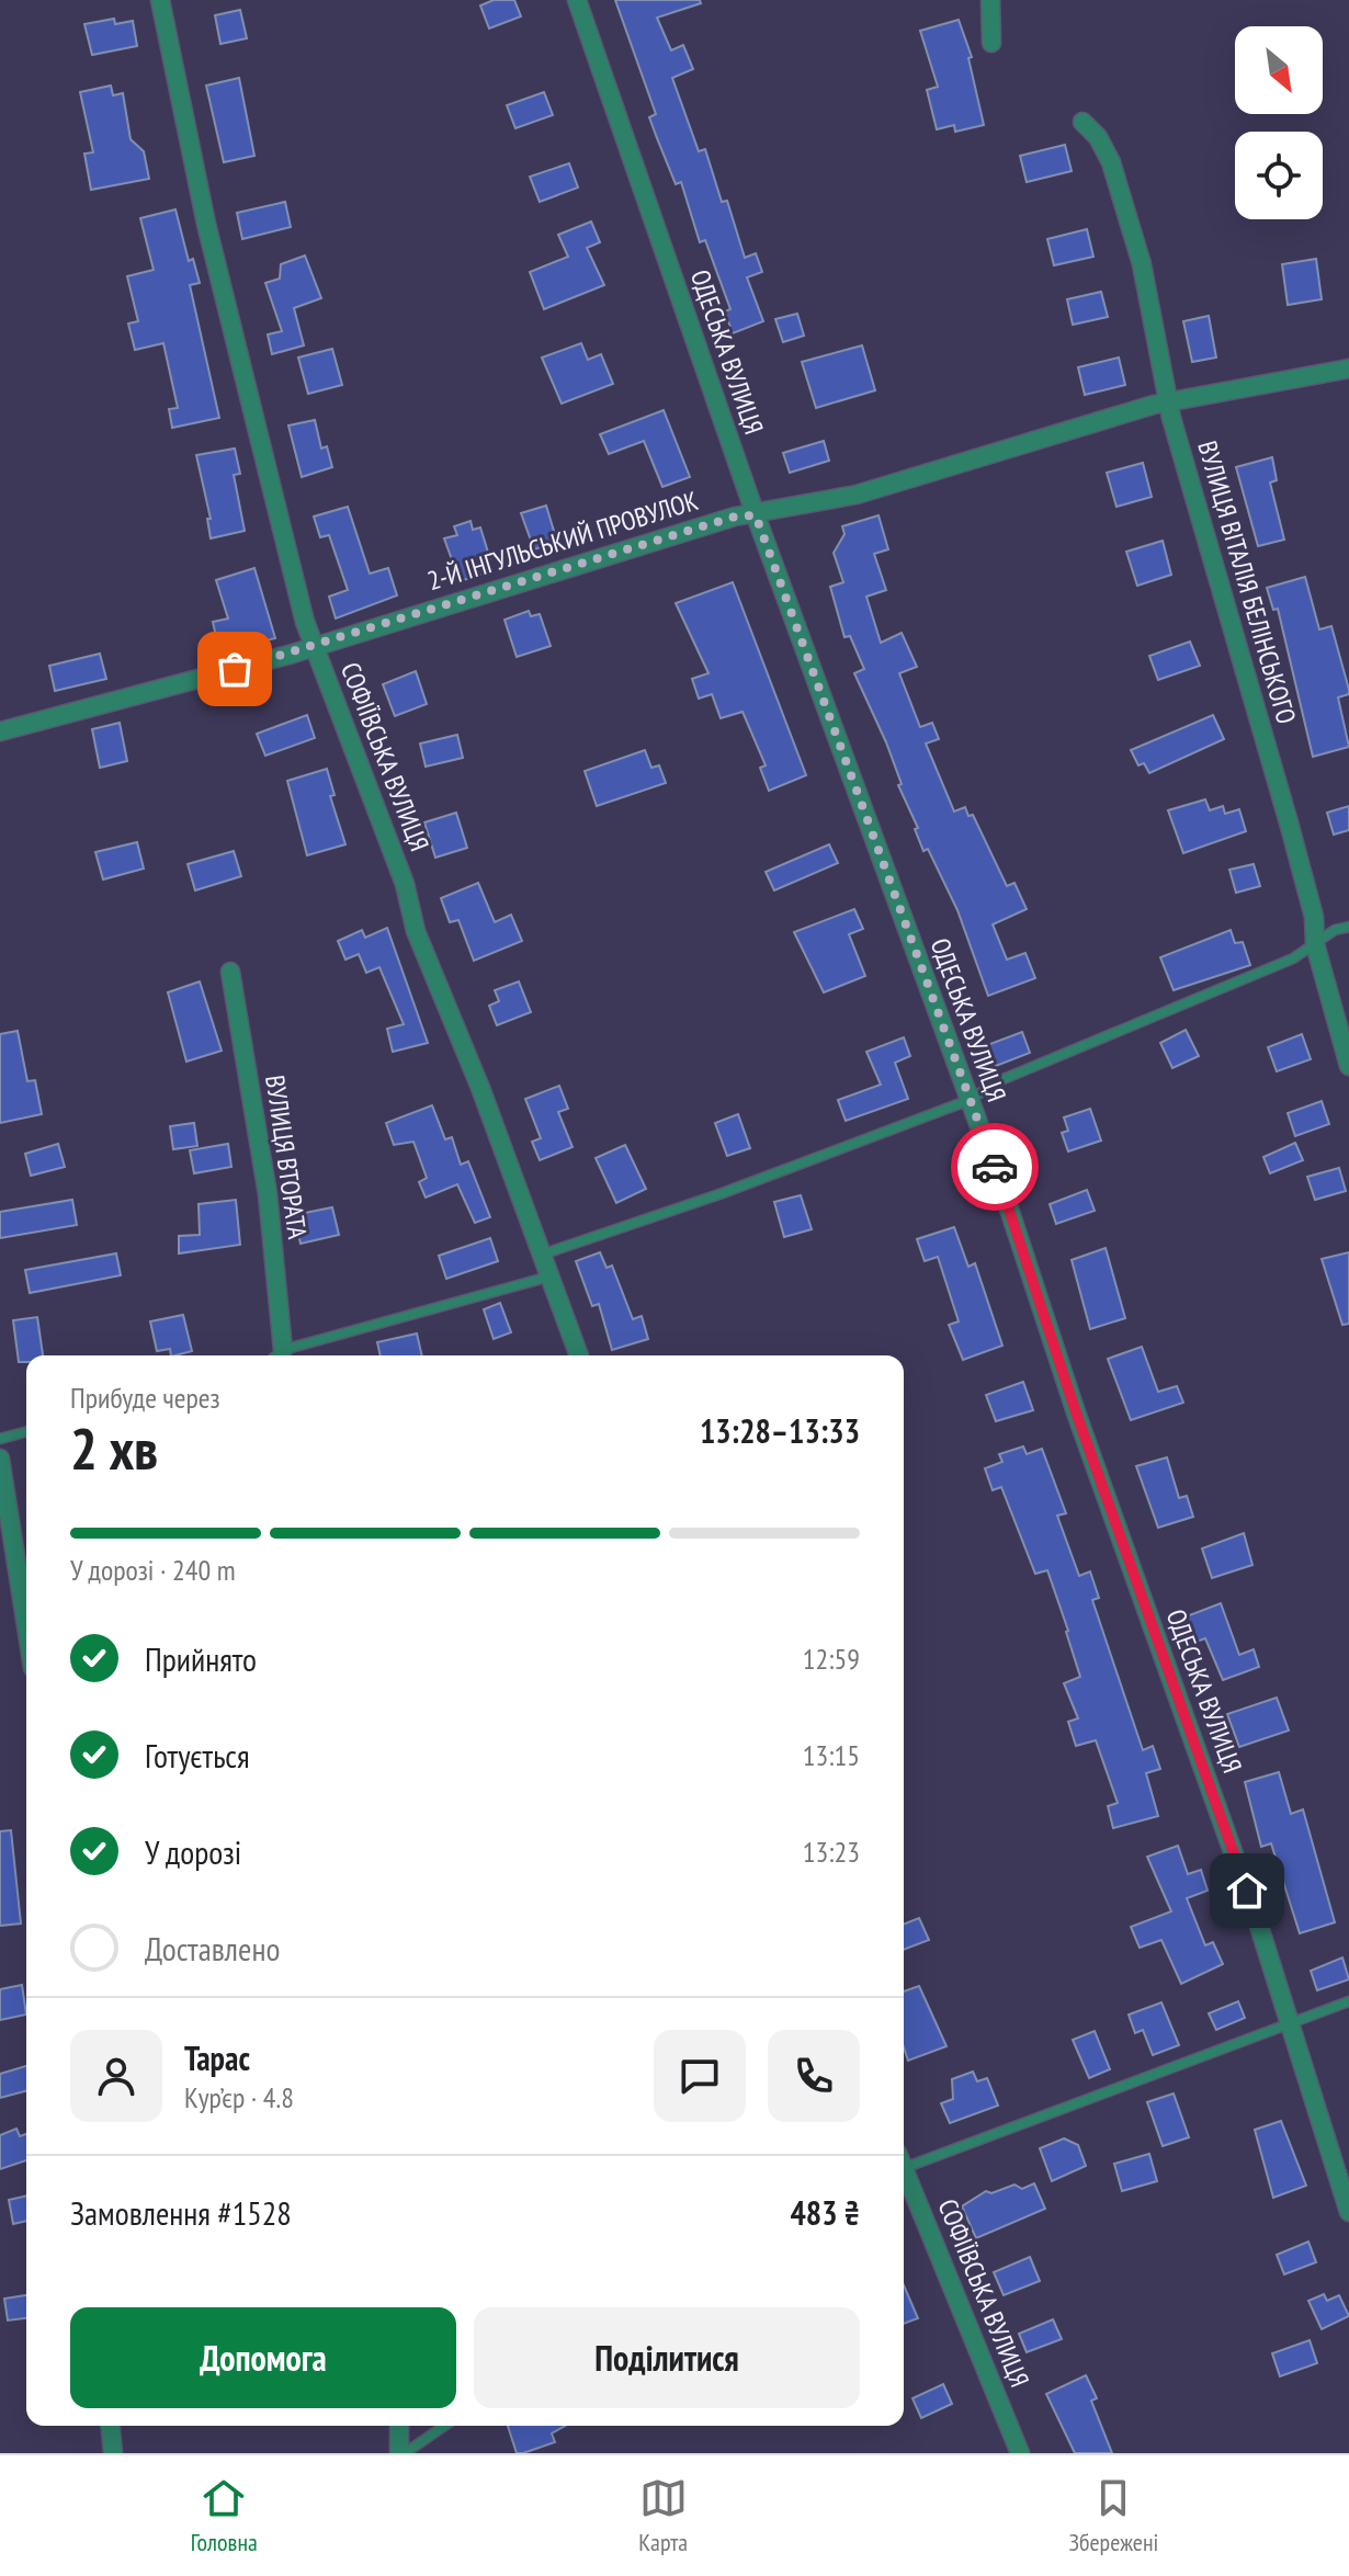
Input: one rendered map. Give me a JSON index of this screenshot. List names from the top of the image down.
{
  "streets": {
    "street": [
      "ОДЕСЬКА ВУЛИЦЯ",
      "2-Й ІНГУЛЬСЬКИЙ ПРОВУЛОК",
      "ВУЛИЦЯ ВІТАЛІЯ БЕЛІНСЬКОГО",
      "СОФІЇВСЬКА ВУЛИЦЯ",
      "ВУЛИЦЯ ВТОРАТА"
    ]
  },
  "crossings": [
    ["ОДЕСЬКА ВУЛИЦЯ", "2-Й ІНГУЛЬСЬКИЙ ПРОВУЛОК"],
    ["2-Й ІНГУЛЬСЬКИЙ ПРОВУЛОК", "ВУЛИЦЯ ВІТАЛІЯ БЕЛІНСЬКОГО"],
    ["2-Й ІНГУЛЬСЬКИЙ ПРОВУЛОК", "СОФІЇВСЬКА ВУЛИЦЯ"]
  ],
  "north": "bottom right",
  "page": {
    "heading": ["2 хв", "Прибуде через", "13:28–13:33"],
    "panel": [
      "Тарас",
      "Кур’єр · 4.8",
      "Замовлення #1528",
      "483 ₴"
    ],
    "bar": "У дорозі · 240 m",
    "list": [
      ["Прийнято", "12:59"],
      ["Готується", "13:15"],
      ["У дорозі", "13:23"],
      "Доставлено"
    ],
    "buttons": ["Допомога", "Поділитися"],
    "tabs": ["Головна", "Карта", "Збережені"]
  }
}
